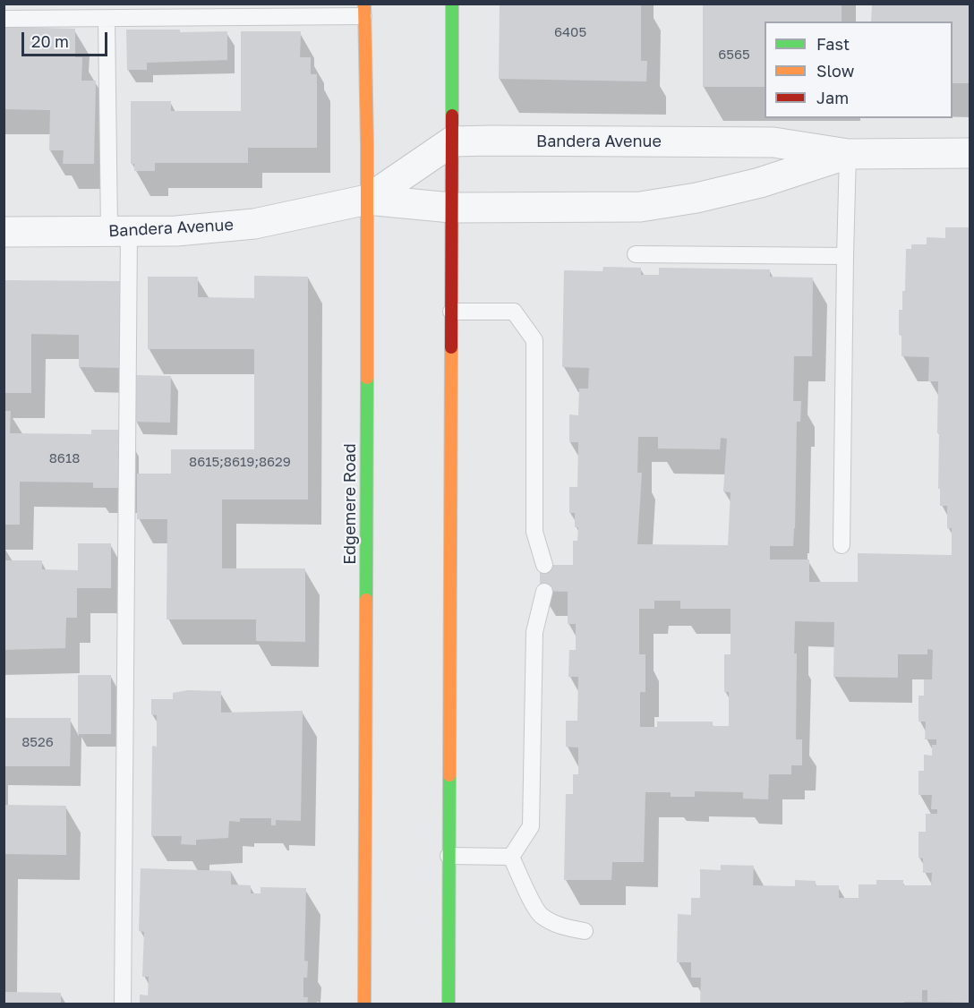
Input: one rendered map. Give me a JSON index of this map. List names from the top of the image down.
{
  "streets": {
    "street": ["Bandera Avenue", "Edgemere Road"]
  },
  "crossings": [
    ["Bandera Avenue", "Edgemere Road"]
  ],
  "house_numbers": [
    "6405",
    "6565",
    "8618",
    "8615;8619;8629",
    "8526"
  ],
  "legend": ["Fast", "Slow", "Jam"],
  "scale_bar": "20 m"
}
